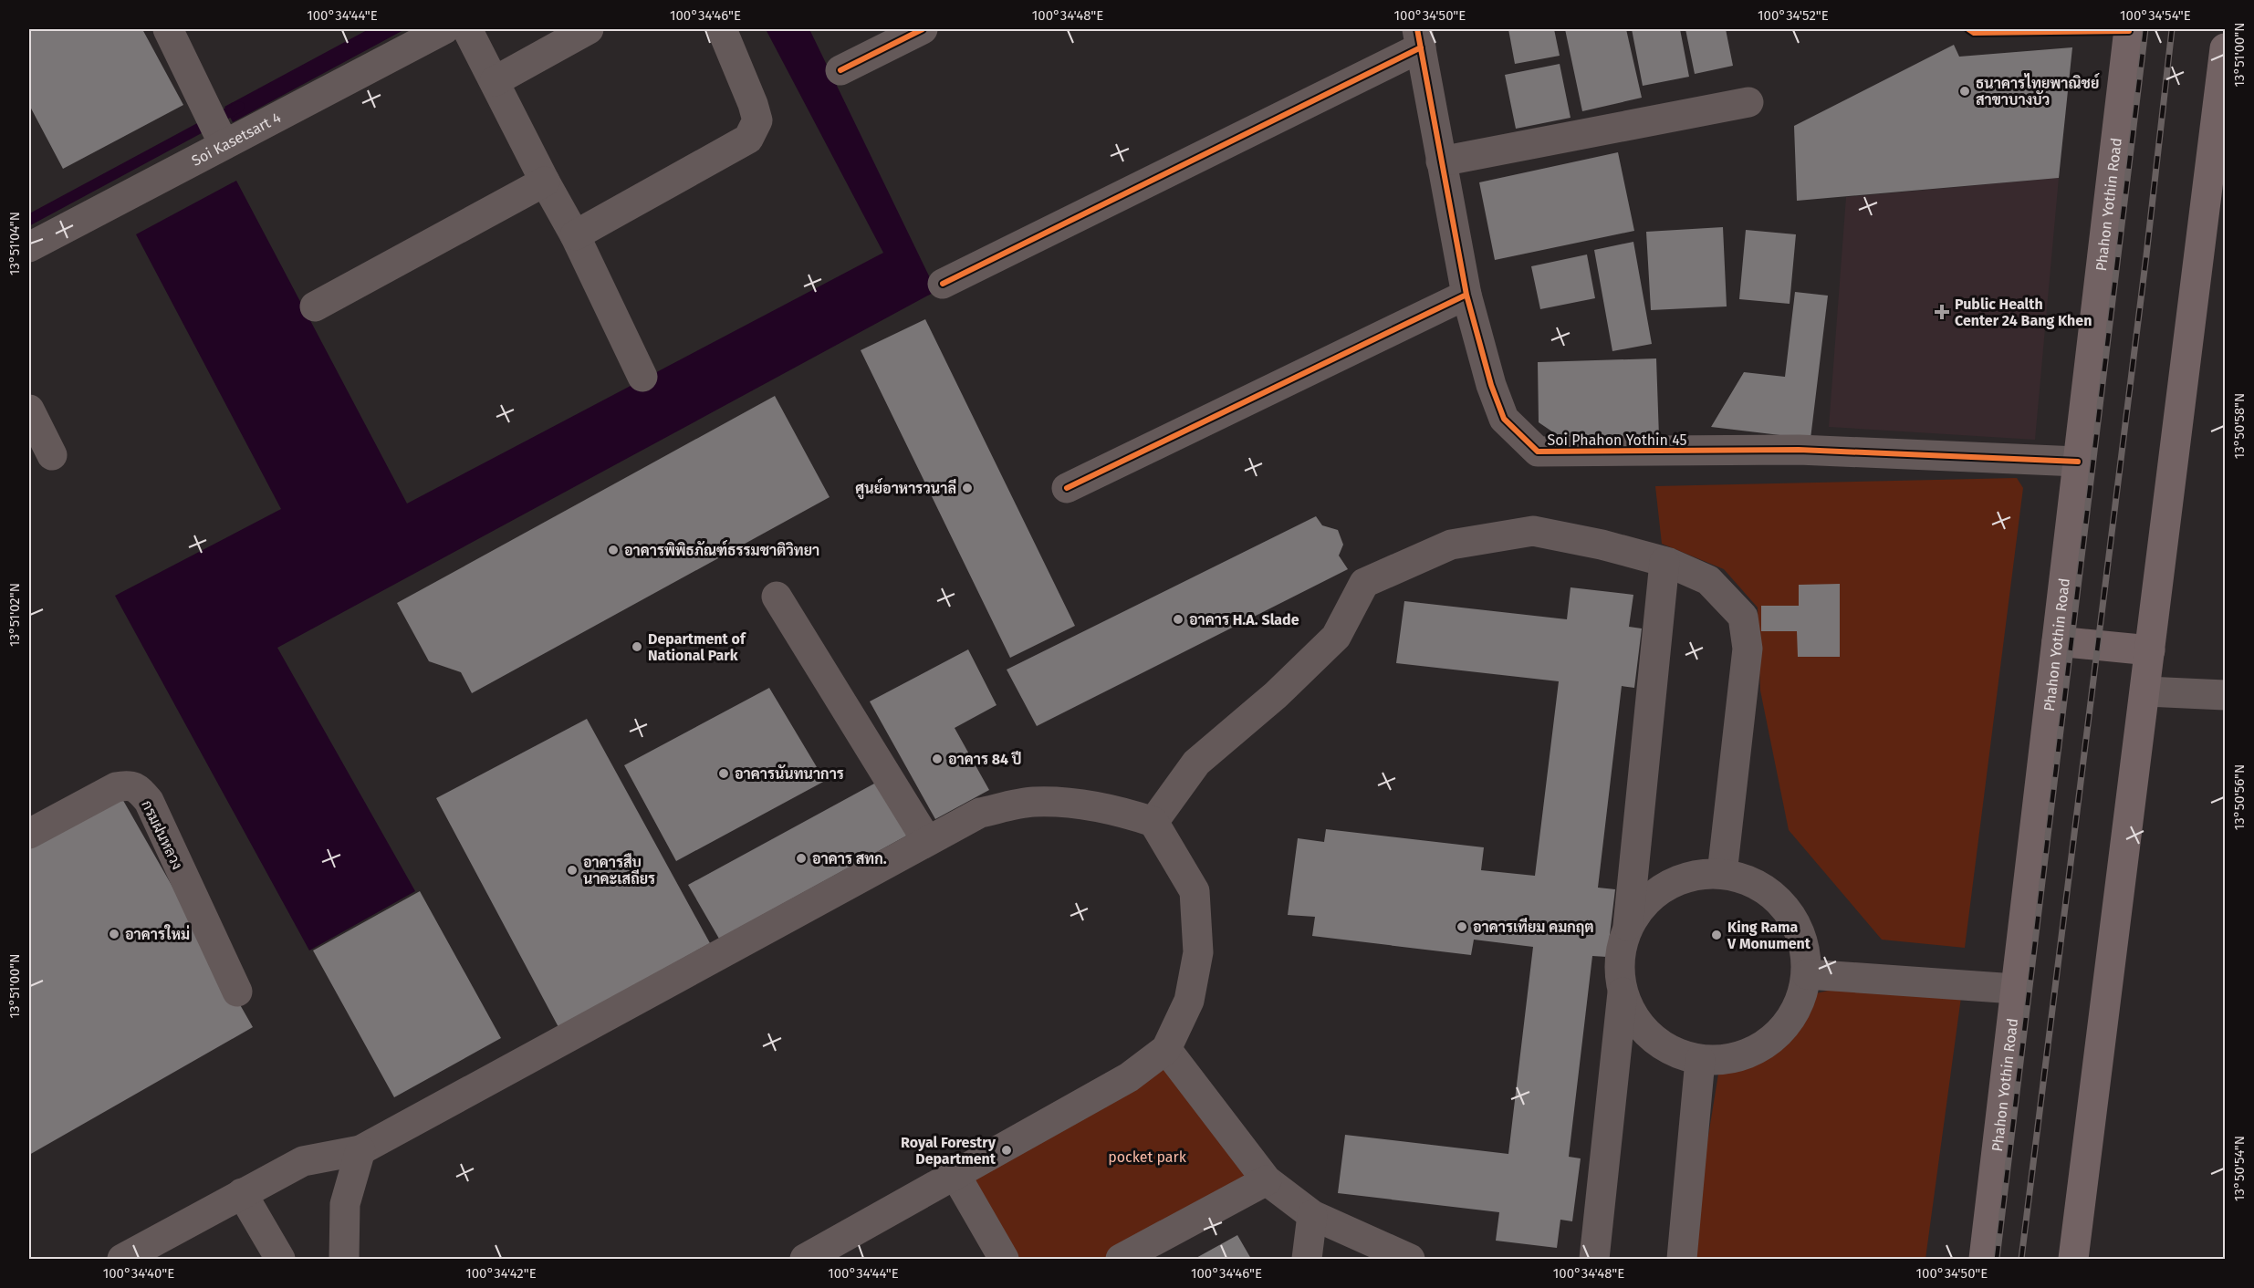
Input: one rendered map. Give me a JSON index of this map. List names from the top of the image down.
{
  "streets": {
    "main road": ["Phahon Yothin Road"],
    "street": ["Soi Kasetsart 4", "Soi Phahon Yothin 45", "กรมฝนหลวง"]
  },
  "crossings": [
    ["Phahon Yothin Road", "Soi Phahon Yothin 45"]
  ],
  "parks": ["pocket park"],
  "places": {
    "other": [
      "ธนาคารไทยพาณิชย์ สาขาบางบัว",
      "ศูนย์อาหารวนาลี",
      "อาคารพิพิธภัณฑ์ธรรมชาติวิทยา",
      "อาคาร H.A. Slade",
      "Department of National Park",
      "อาคาร 84 ปี",
      "อาคารนันทนาการ",
      "อาคาร สทก.",
      "อาคารสืบ นาคะเสถียร",
      "อาคารเทียม คมกฤต",
      "อาคารใหม่",
      "King Rama V Monument",
      "Royal Forestry Department"
    ],
    "health": ["Public Health Center 24 Bang Khen"]
  },
  "coordinates": [
    "100°34'44\"E",
    "100°34'46\"E",
    "100°34'48\"E",
    "100°34'50\"E",
    "100°34'52\"E",
    "100°34'54\"E",
    "13°51'00\"N",
    "13°51'04\"N",
    "13°50'58\"N",
    "13°51'02\"N",
    "13°50'56\"N",
    "13°50'54\"N",
    "100°34'40\"E",
    "100°34'42\"E"
  ]
}
